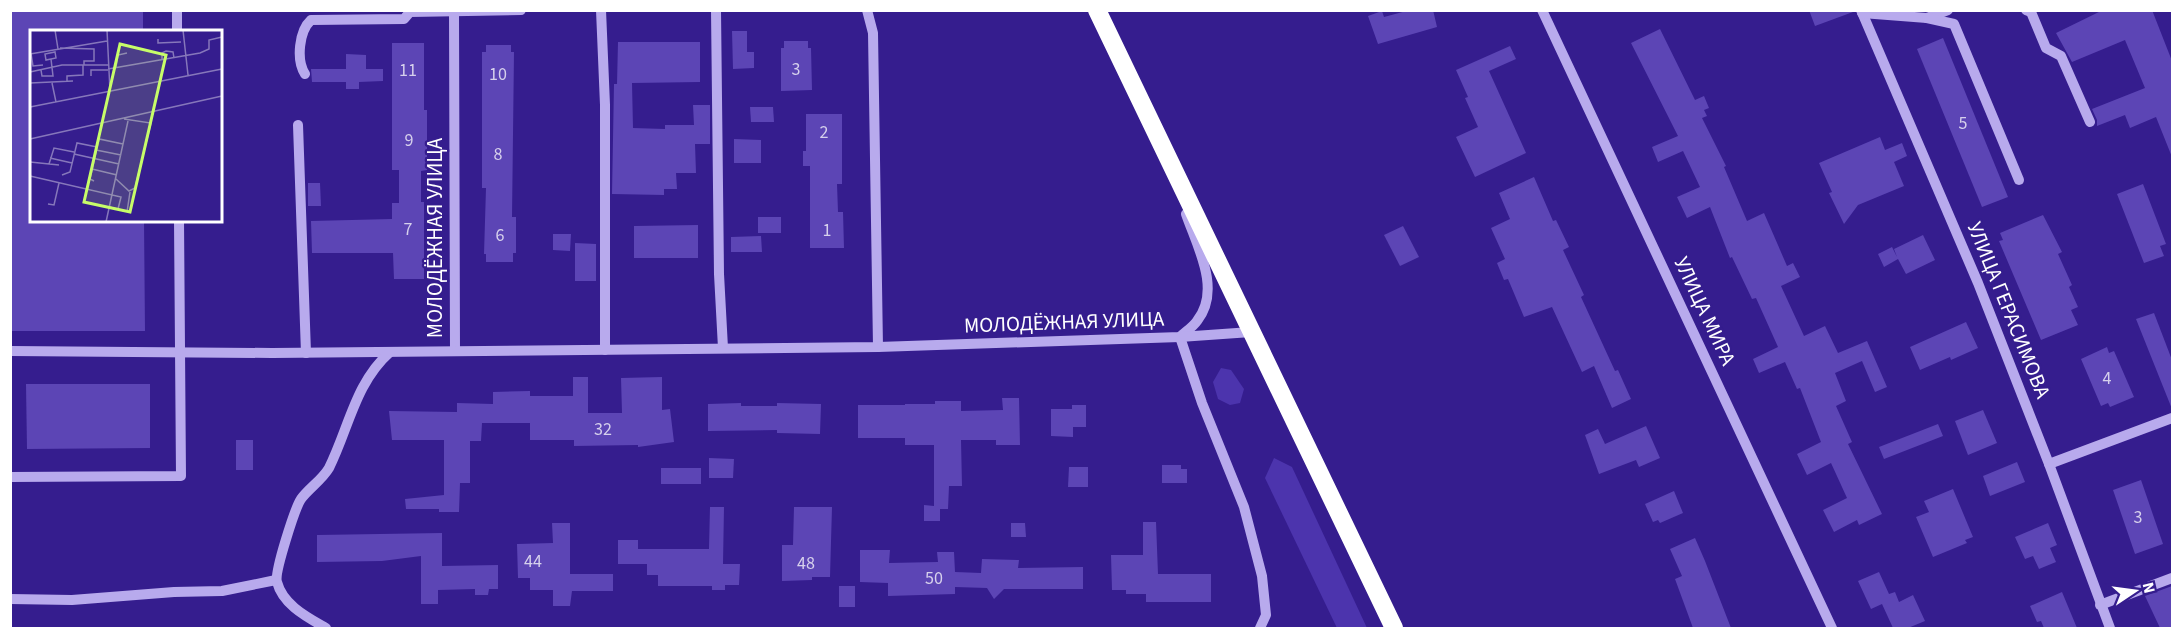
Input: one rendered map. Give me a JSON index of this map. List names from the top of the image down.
{
  "streets": {
    "street": ["МОЛОДЁЖНАЯ УЛИЦА", "УЛИЦА ГЕРАСИМОВА", "УЛИЦА МИРА"]
  },
  "house_numbers": [
    "3",
    "11",
    "10",
    "5",
    "2",
    "9",
    "8",
    "7",
    "1",
    "6",
    "4",
    "32",
    "3",
    "44",
    "48",
    "50"
  ],
  "north": "right"
}
